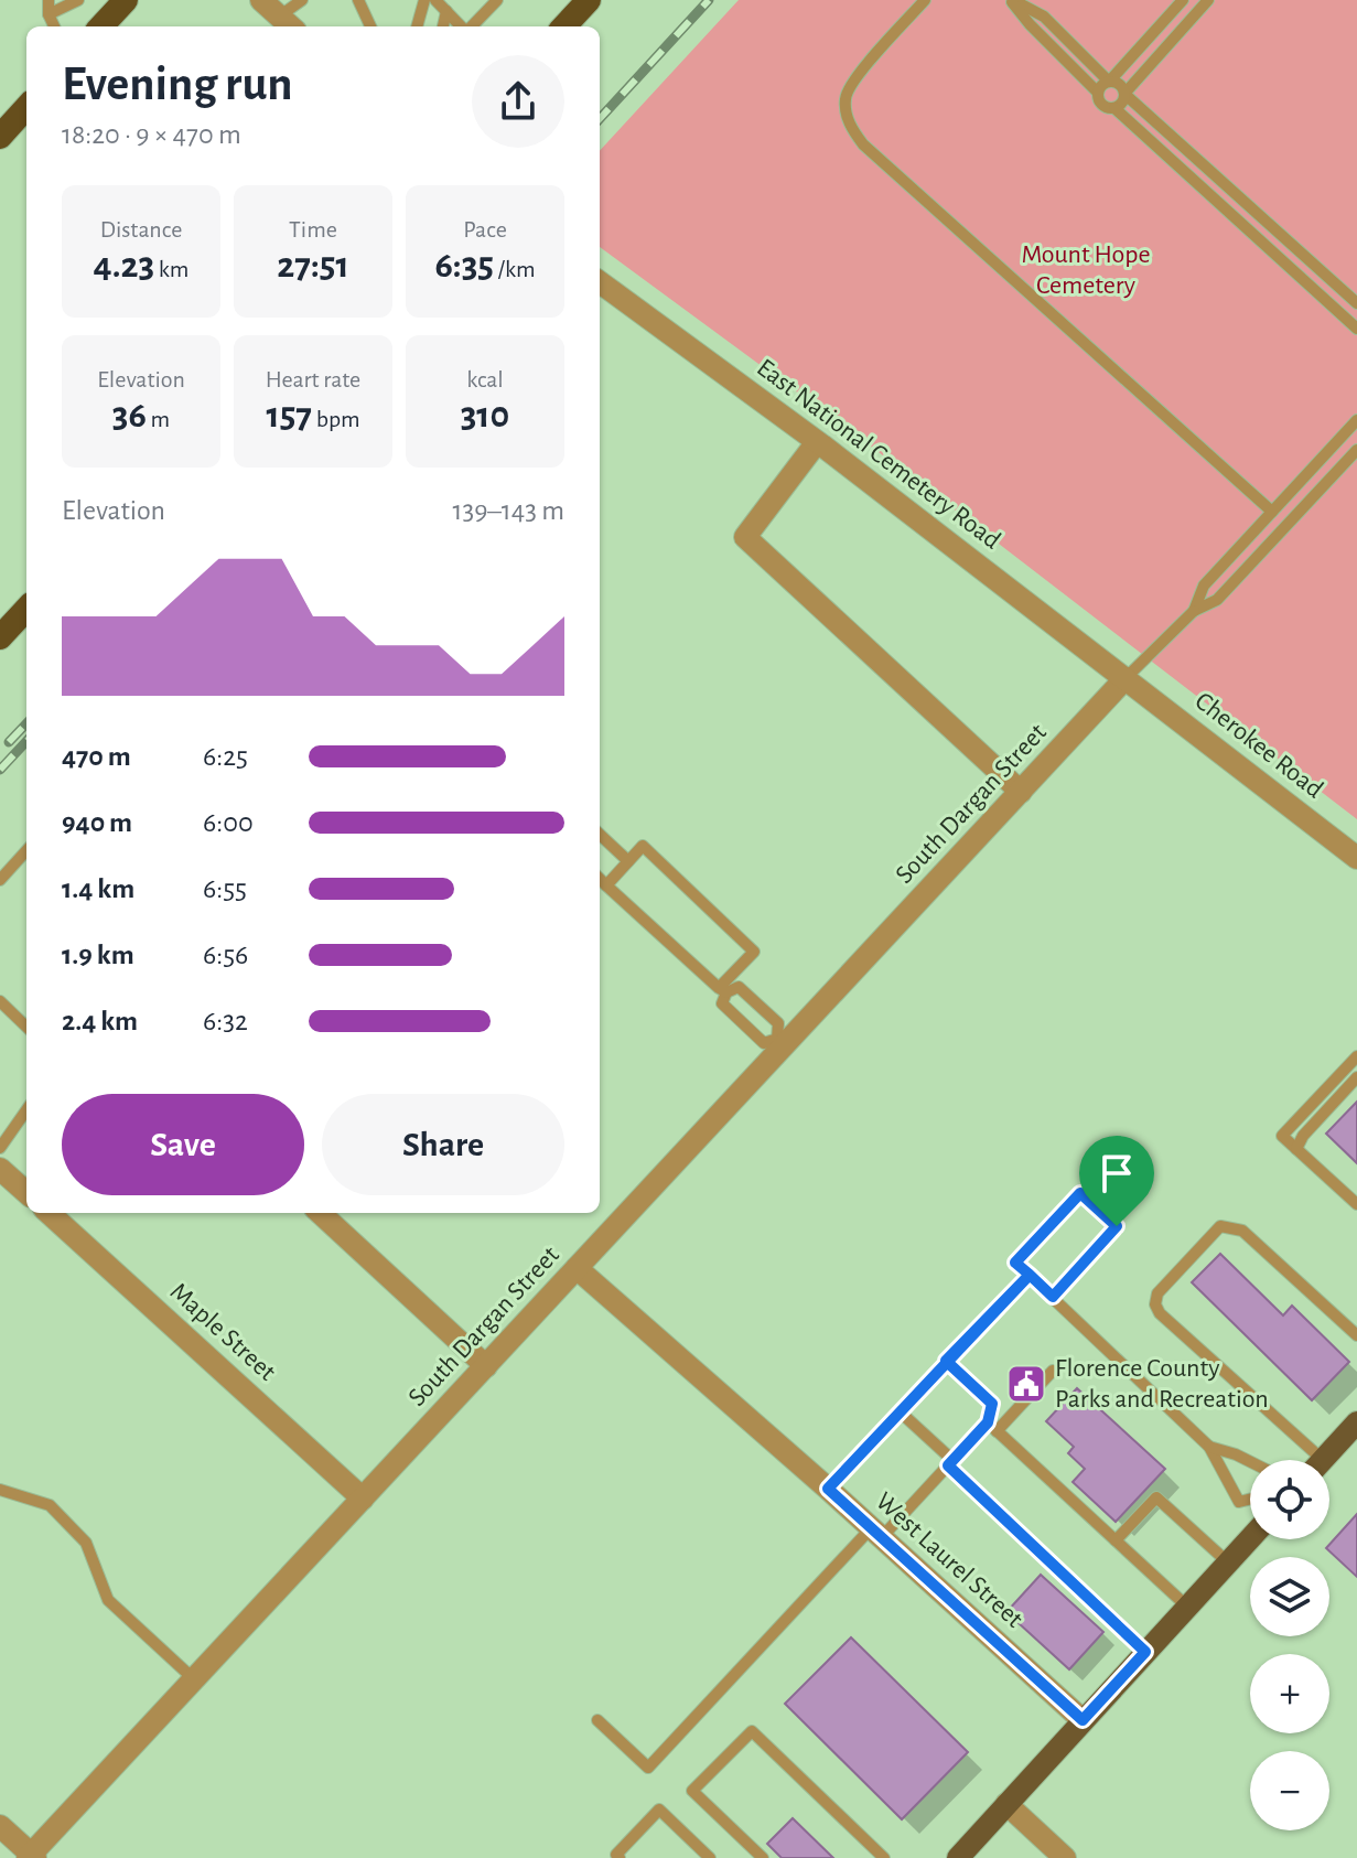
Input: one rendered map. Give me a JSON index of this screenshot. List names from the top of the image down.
{
  "streets": {
    "street": [
      "East National Cemetery Road",
      "Cherokee Road",
      "South Dargan Street",
      "Maple Street",
      "West Laurel Street"
    ]
  },
  "crossings": [
    ["East National Cemetery Road", "Cherokee Road"],
    ["East National Cemetery Road", "South Dargan Street"],
    ["Cherokee Road", "South Dargan Street"],
    ["South Dargan Street", "Maple Street"],
    ["South Dargan Street", "West Laurel Street"]
  ],
  "parks": ["Mount Hope Cemetery"],
  "places": {
    "public building": ["Florence County Parks and Recreation"]
  },
  "page": {
    "heading": ["Evening run", "18:20 · 9 × 470 m"],
    "stats": [
      ["Distance", "4.23 km"],
      ["Time", "27:51"],
      ["Pace", "6:35 /km"],
      ["Elevation", "36 m"],
      ["Heart rate", "157 bpm"],
      ["kcal", "310"]
    ],
    "chart": ["Elevation", "139–143 m"],
    "list": [
      {
        "name": "470 m",
        "note": "6:25"
      },
      {
        "name": "940 m",
        "note": "6:00"
      },
      {
        "name": "1.4 km",
        "note": "6:55"
      },
      {
        "name": "1.9 km",
        "note": "6:56"
      },
      {
        "name": "2.4 km",
        "note": "6:32"
      }
    ],
    "buttons": ["Save", "Share"],
    "map_buttons": ["+", "−"]
  }
}
